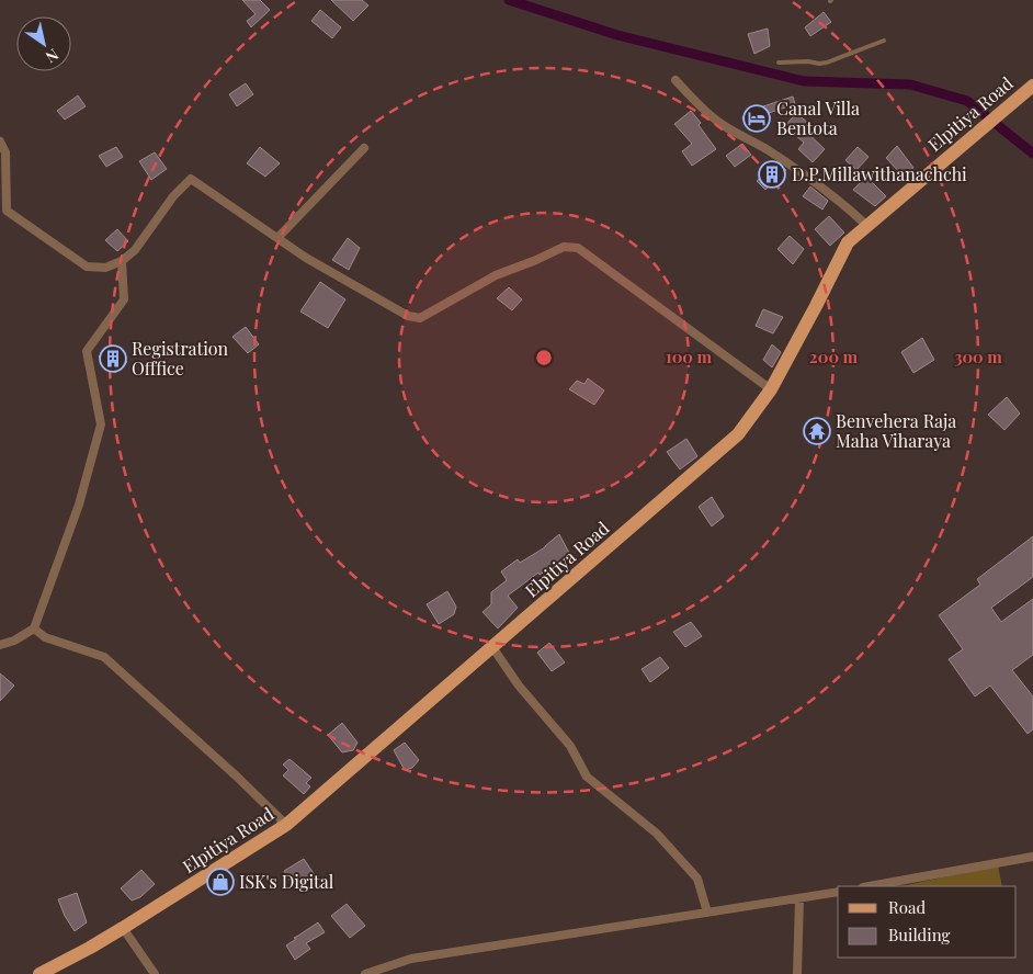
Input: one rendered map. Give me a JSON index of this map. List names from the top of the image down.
{
  "streets": {
    "main road": ["Elpitiya Road"]
  },
  "places": {
    "hotel": ["Canal Villa Bentota"],
    "building": ["D.P.Millawithanachchi", "Registration Offfice"],
    "temple": ["Benvehera Raja Maha Viharaya"],
    "shop": ["ISK's Digital"]
  },
  "legend": ["Road", "Building"],
  "north": "bottom right",
  "rings": ["100 m", "200 m", "300 m"]
}
